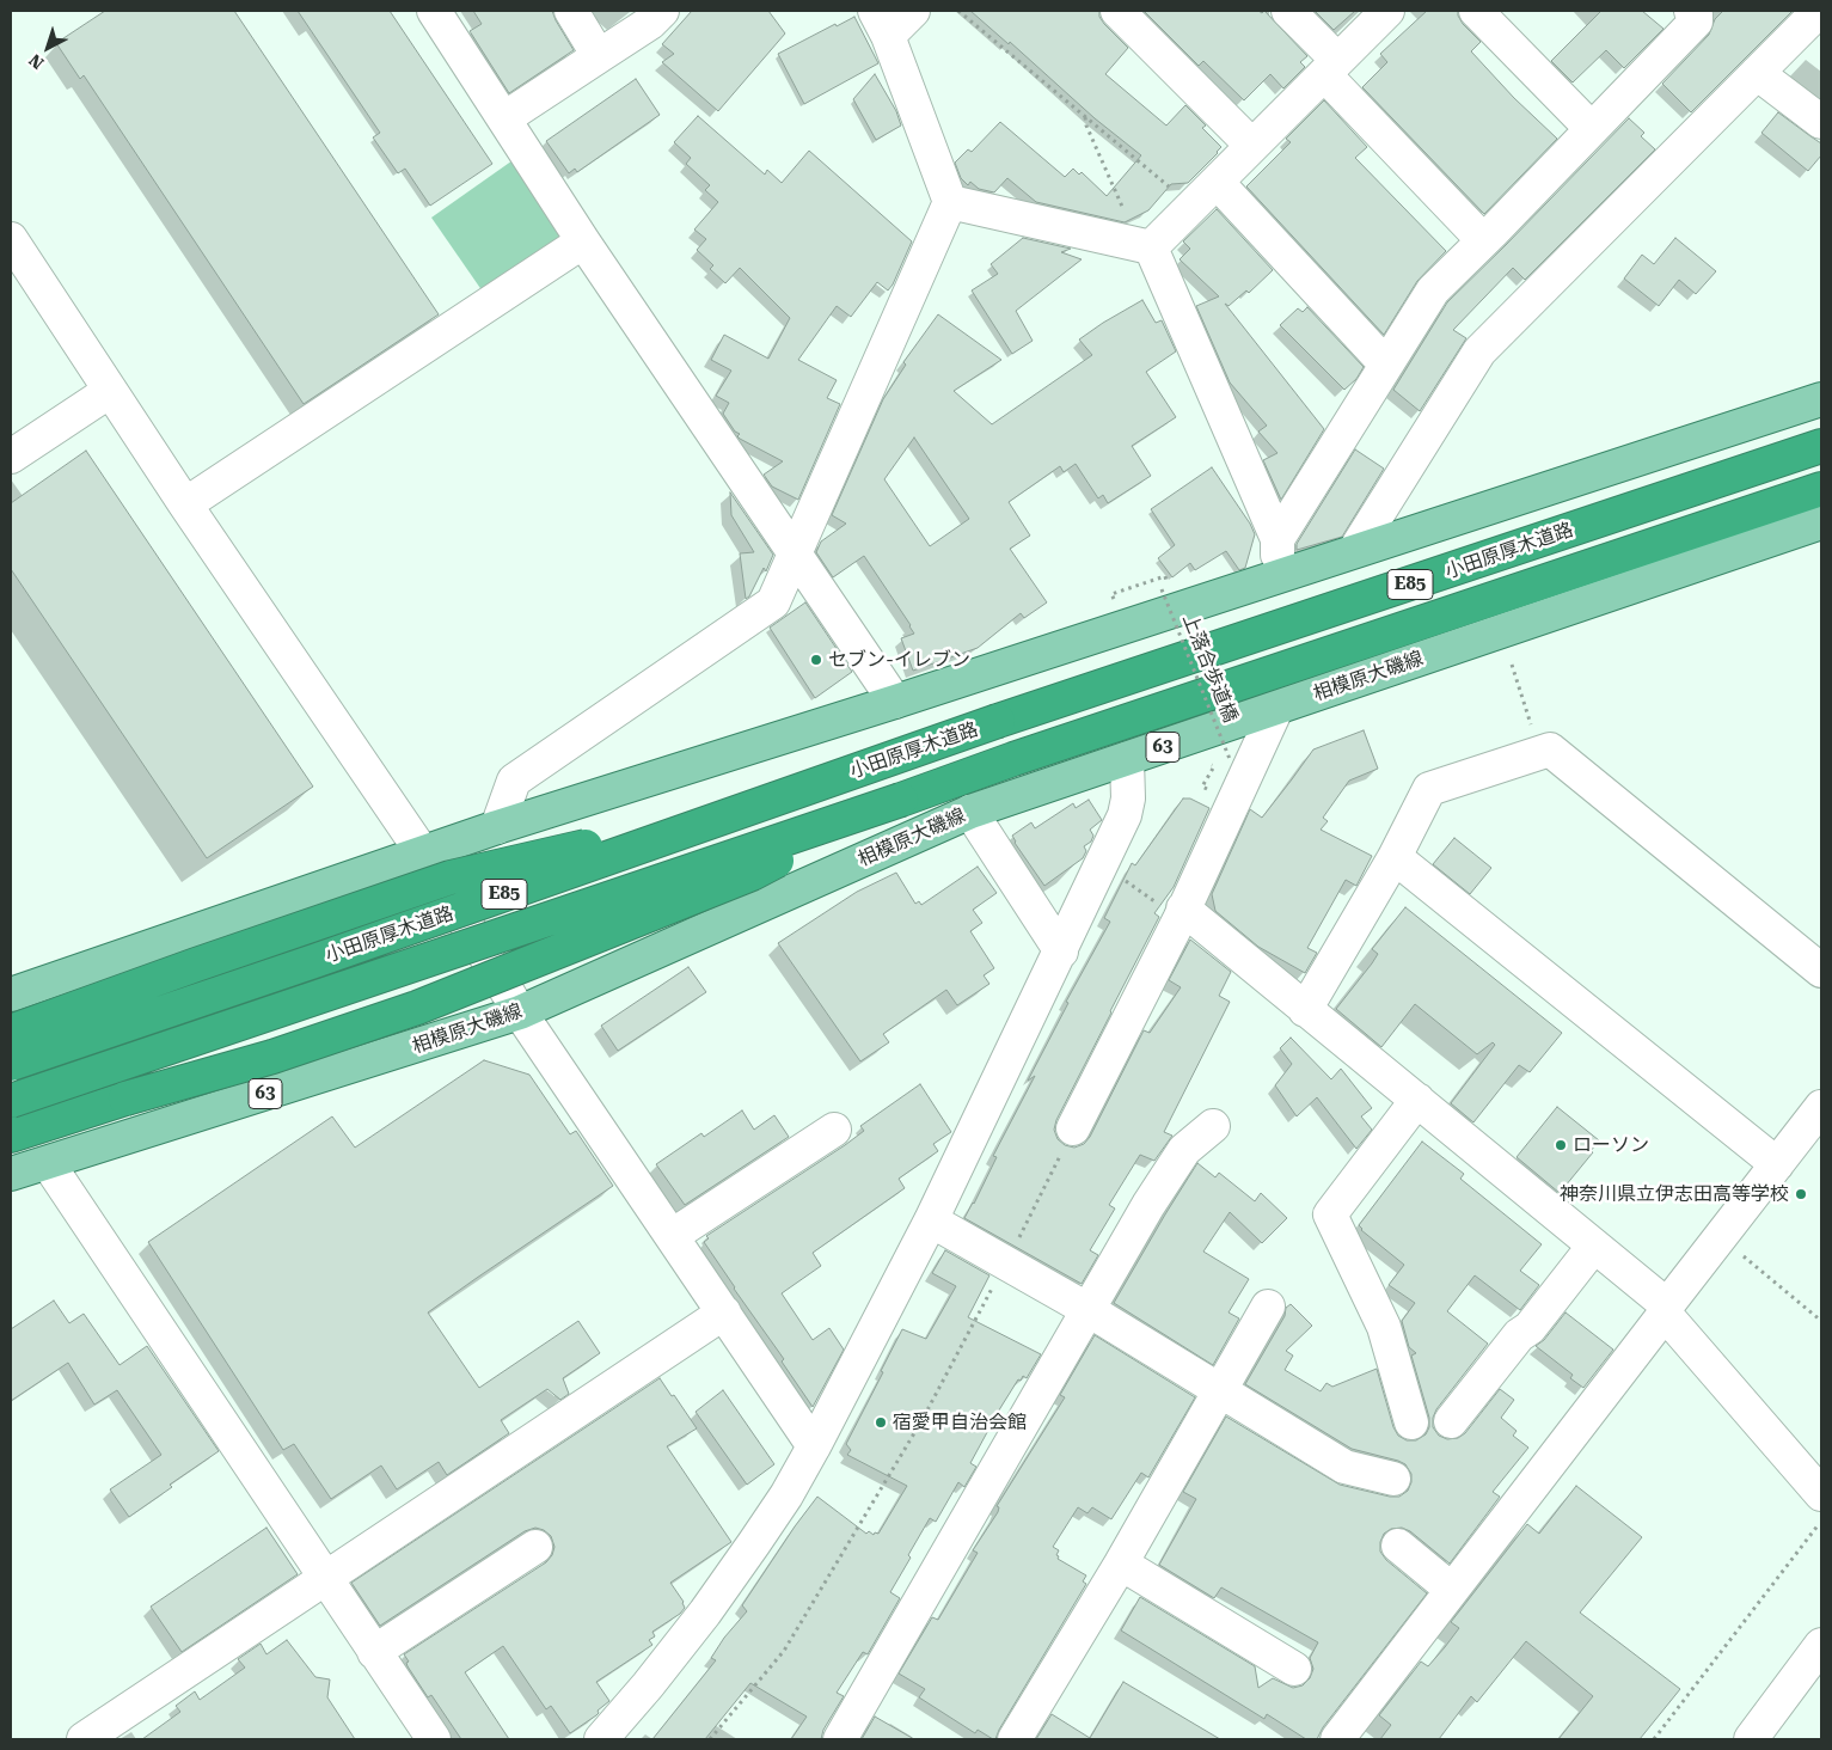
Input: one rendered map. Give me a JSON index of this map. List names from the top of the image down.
{
  "streets": {
    "highway": ["小田原厚木道路", "E85"],
    "main road": ["相模原大磯線", "63"],
    "path": ["上落合歩道橋"]
  },
  "places": [
    "セブン-イレブン",
    "ローソン",
    "神奈川県立伊志田高等学校",
    "宿愛甲自治会館"
  ],
  "north": "bottom left"
}
